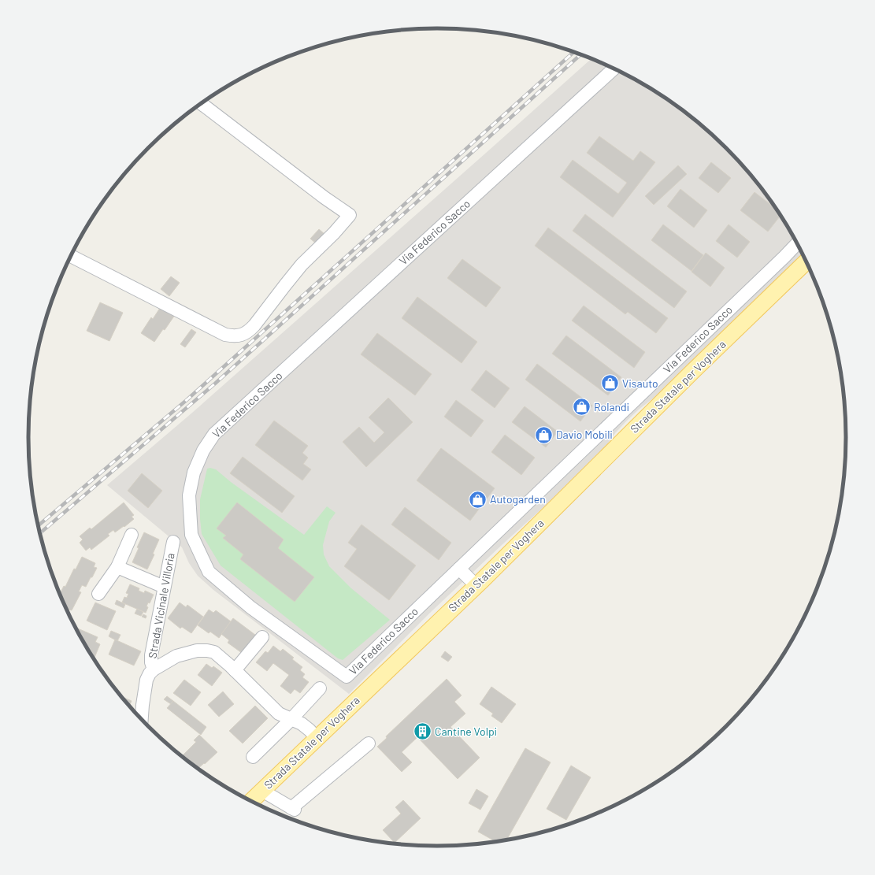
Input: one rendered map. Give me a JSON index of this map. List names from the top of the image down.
{
  "streets": {
    "main road": ["Strada Statale per Voghera"],
    "street": ["Via Federico Sacco", "Strada Vicinale Villoria"]
  },
  "crossings": [
    ["Strada Statale per Voghera", "Strada Vicinale Villoria"]
  ],
  "places": {
    "shop": [
      "Visauto",
      "Rolandi",
      "Davio Mobili",
      "Autogarden"
    ],
    "building": ["Cantine Volpi"]
  }
}
